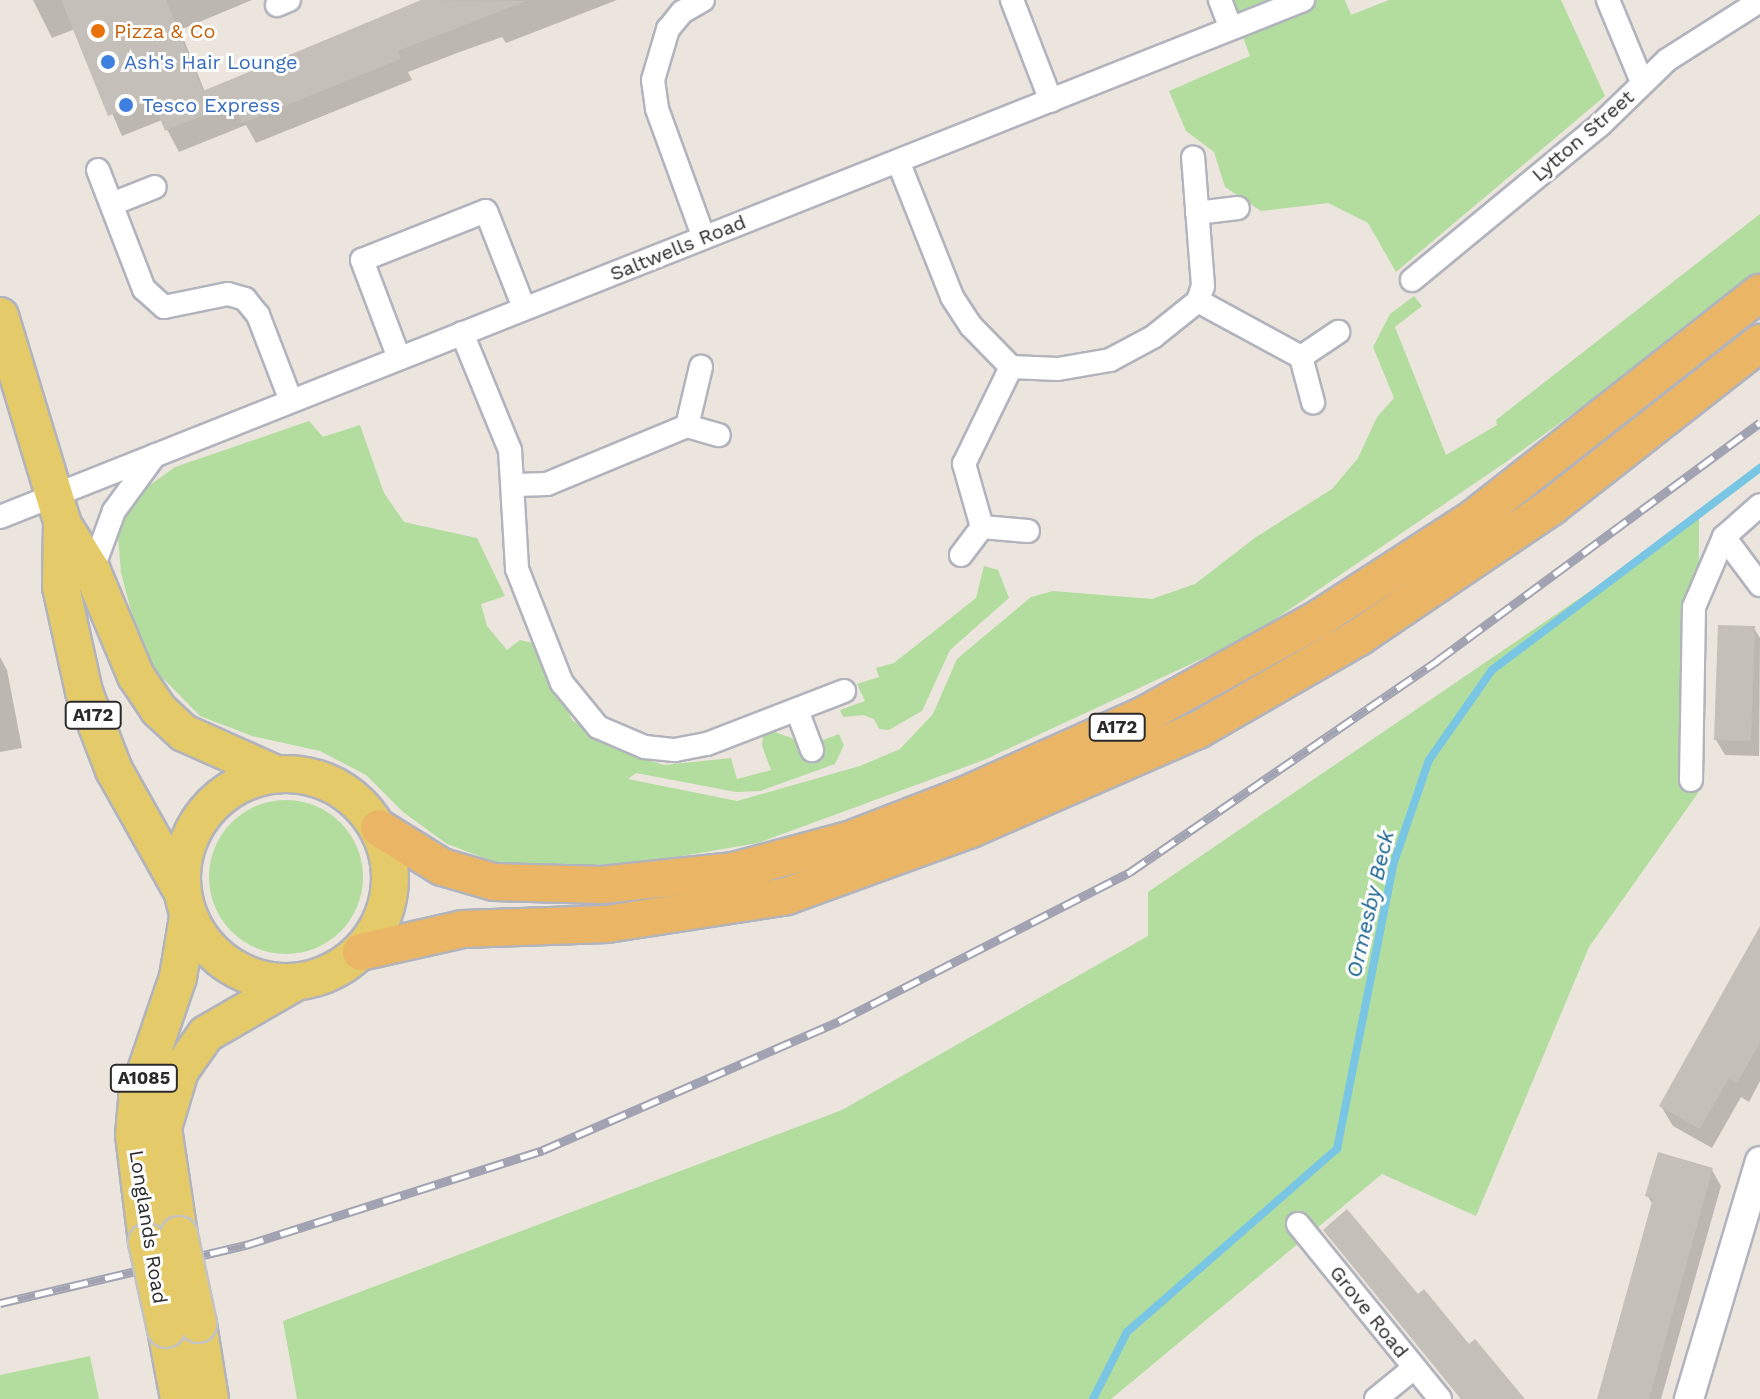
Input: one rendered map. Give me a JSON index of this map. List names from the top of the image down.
{
  "streets": {
    "highway": ["A172"],
    "main road": ["A1085", "Longlands Road"],
    "street": ["Lytton Street", "Saltwells Road", "Grove Road"]
  },
  "crossings": [
    ["Saltwells Road", "Longlands Road"],
    ["A172", "Longlands Road"]
  ],
  "water": ["Ormesby Beck"],
  "places": ["Pizza & Co", "Ash's Hair Lounge", "Tesco Express"]
}
